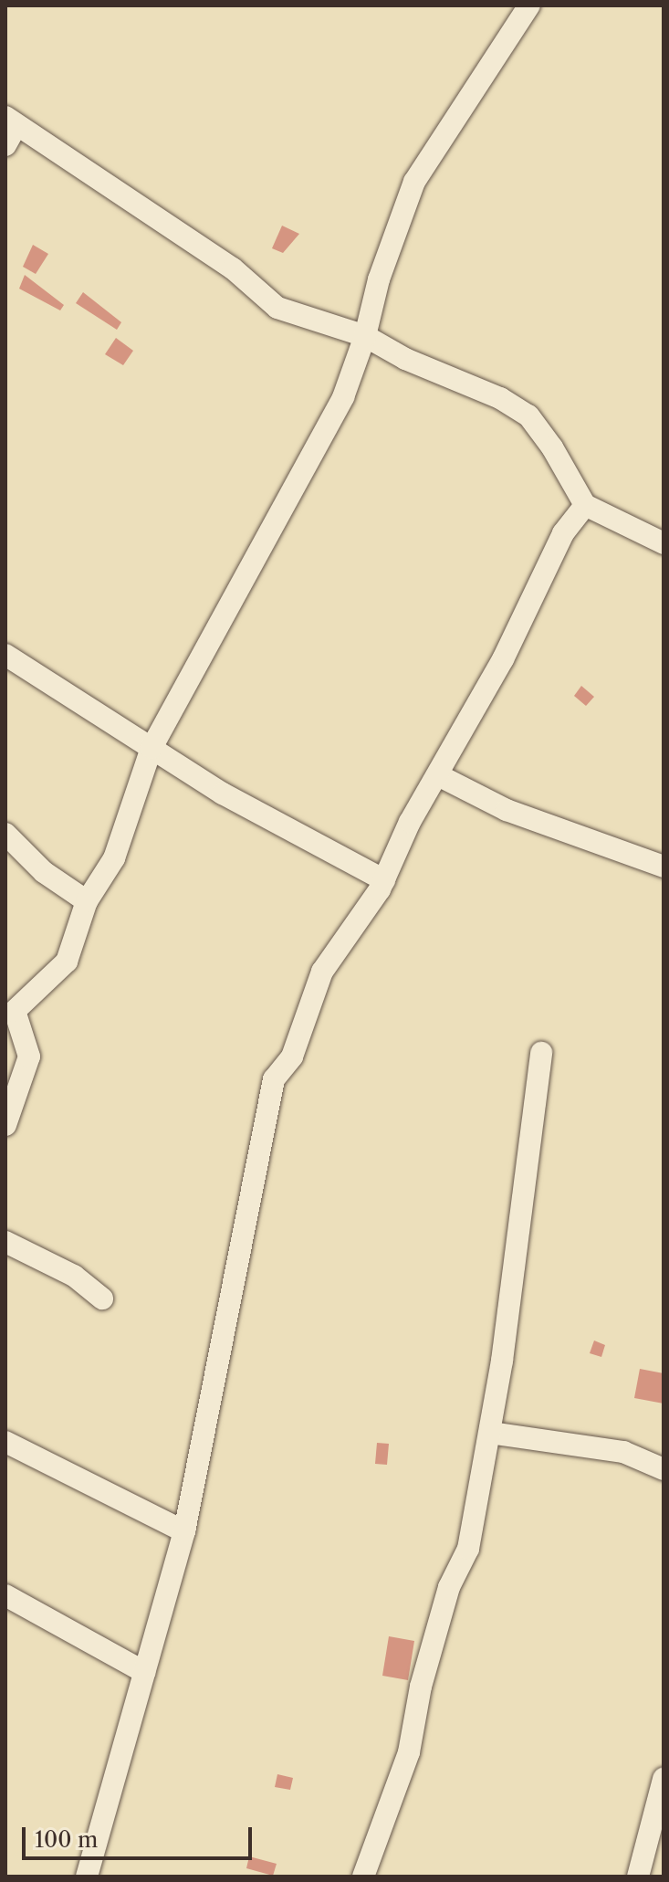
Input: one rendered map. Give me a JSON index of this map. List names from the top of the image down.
{
  "scale_bar": "100 m"
}
